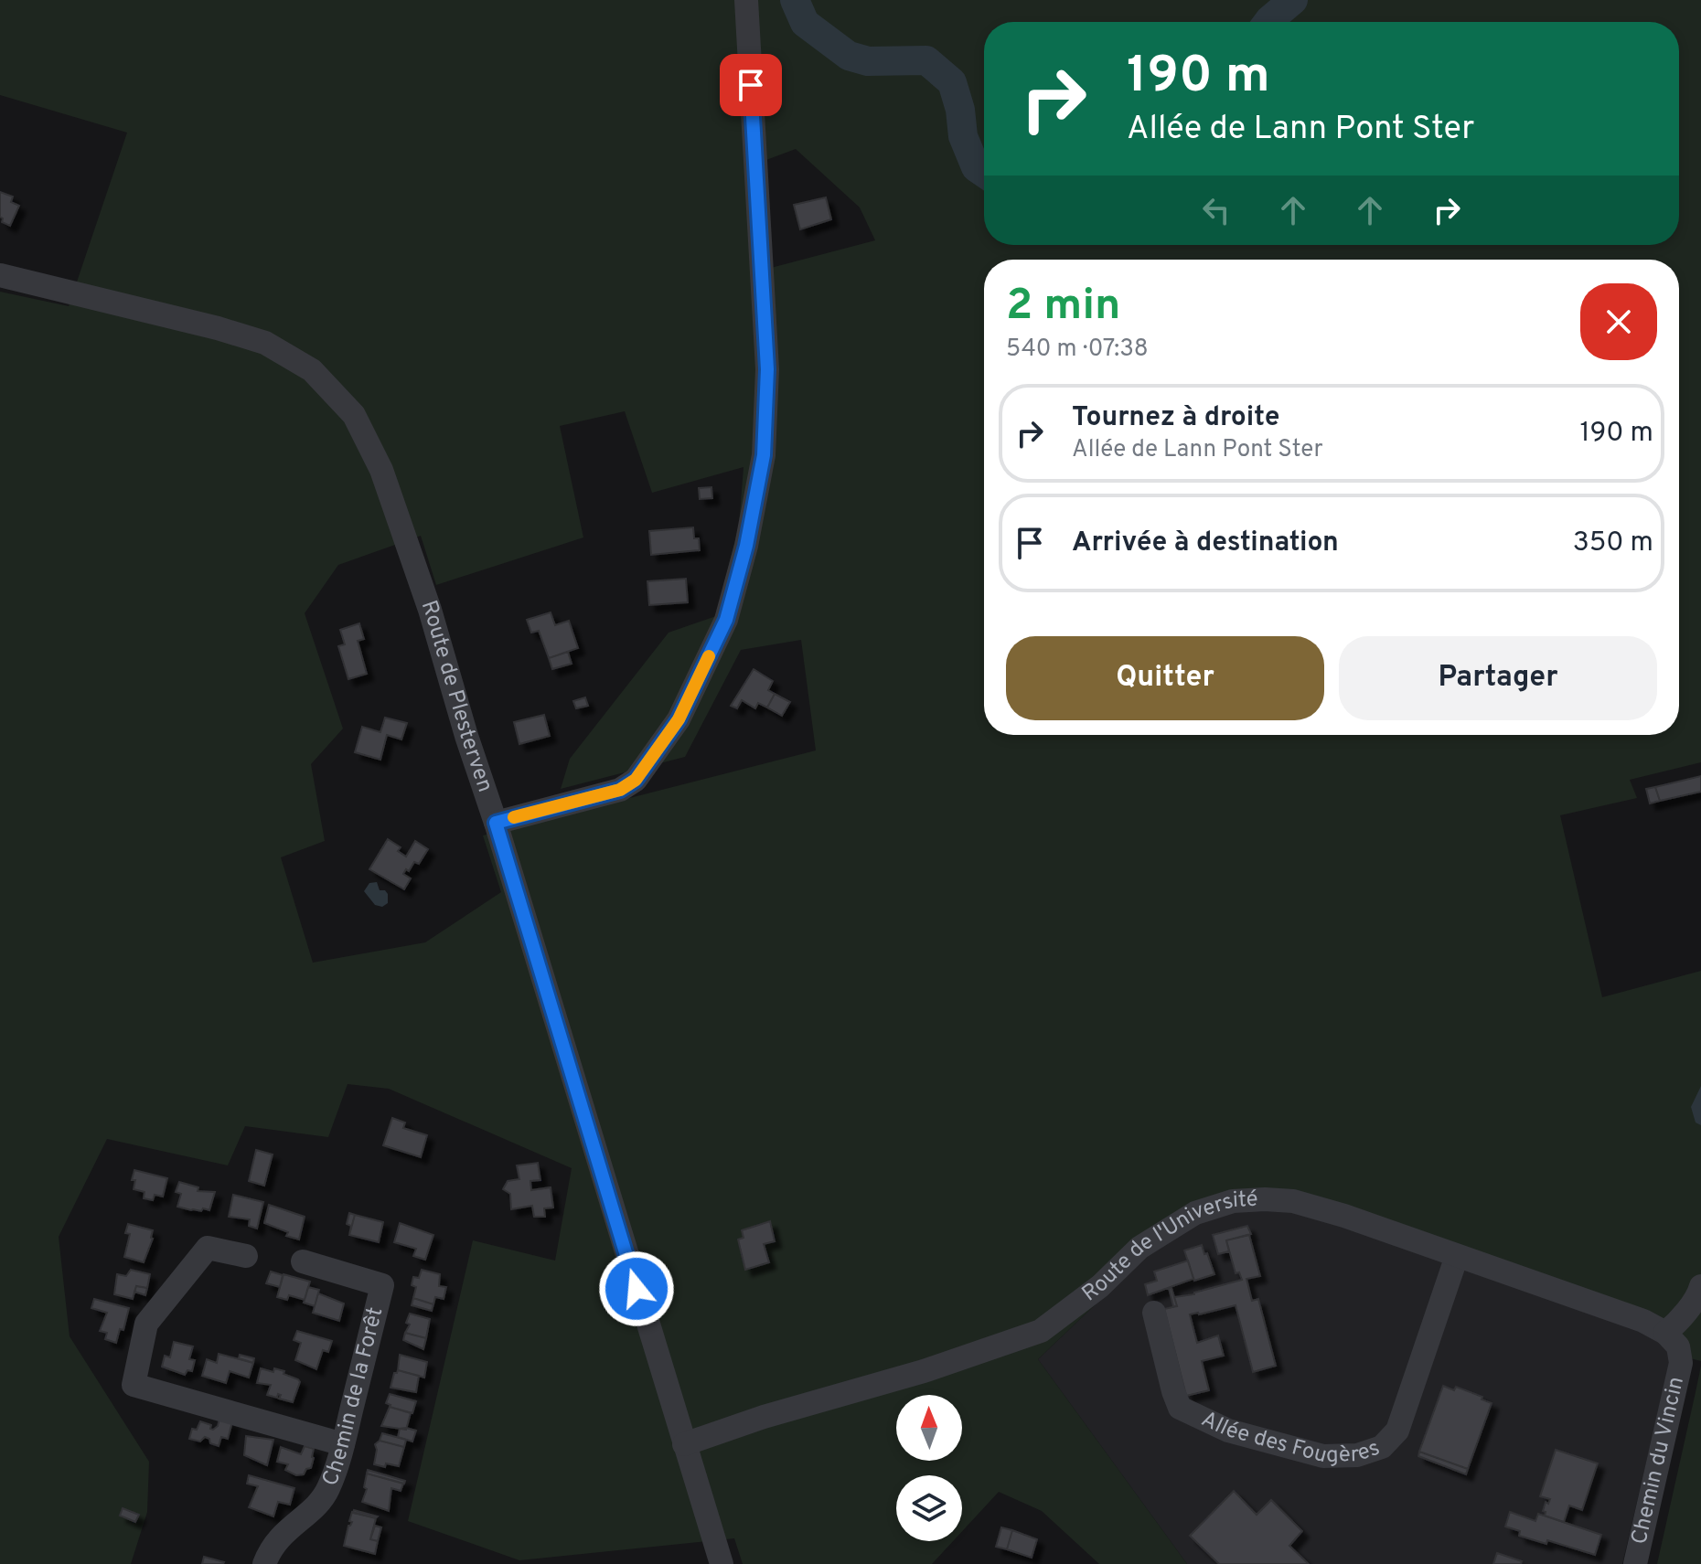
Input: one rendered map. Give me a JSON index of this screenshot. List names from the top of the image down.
{
  "streets": {
    "street": [
      "Route de Plesterven",
      "Route de l'Université",
      "Chemin de la Forêt",
      "Allée des Fougères",
      "Chemin du Vincin"
    ]
  },
  "crossings": [
    ["Route de Plesterven", "Route de l'Université"],
    ["Route de l'Université", "Allée des Fougères"],
    ["Route de l'Université", "Chemin du Vincin"]
  ],
  "north": "top",
  "page": {
    "turn": ["190 m", "Allée de Lann Pont Ster"],
    "heading": ["2 min", "540 m · 07:38"],
    "list": [
      {
        "name": "Tournez à droite",
        "note": "Allée de Lann Pont Ster",
        "value": "190 m"
      },
      {
        "name": "Arrivée à destination",
        "value": "350 m"
      }
    ],
    "buttons": ["Quitter", "Partager"]
  }
}
